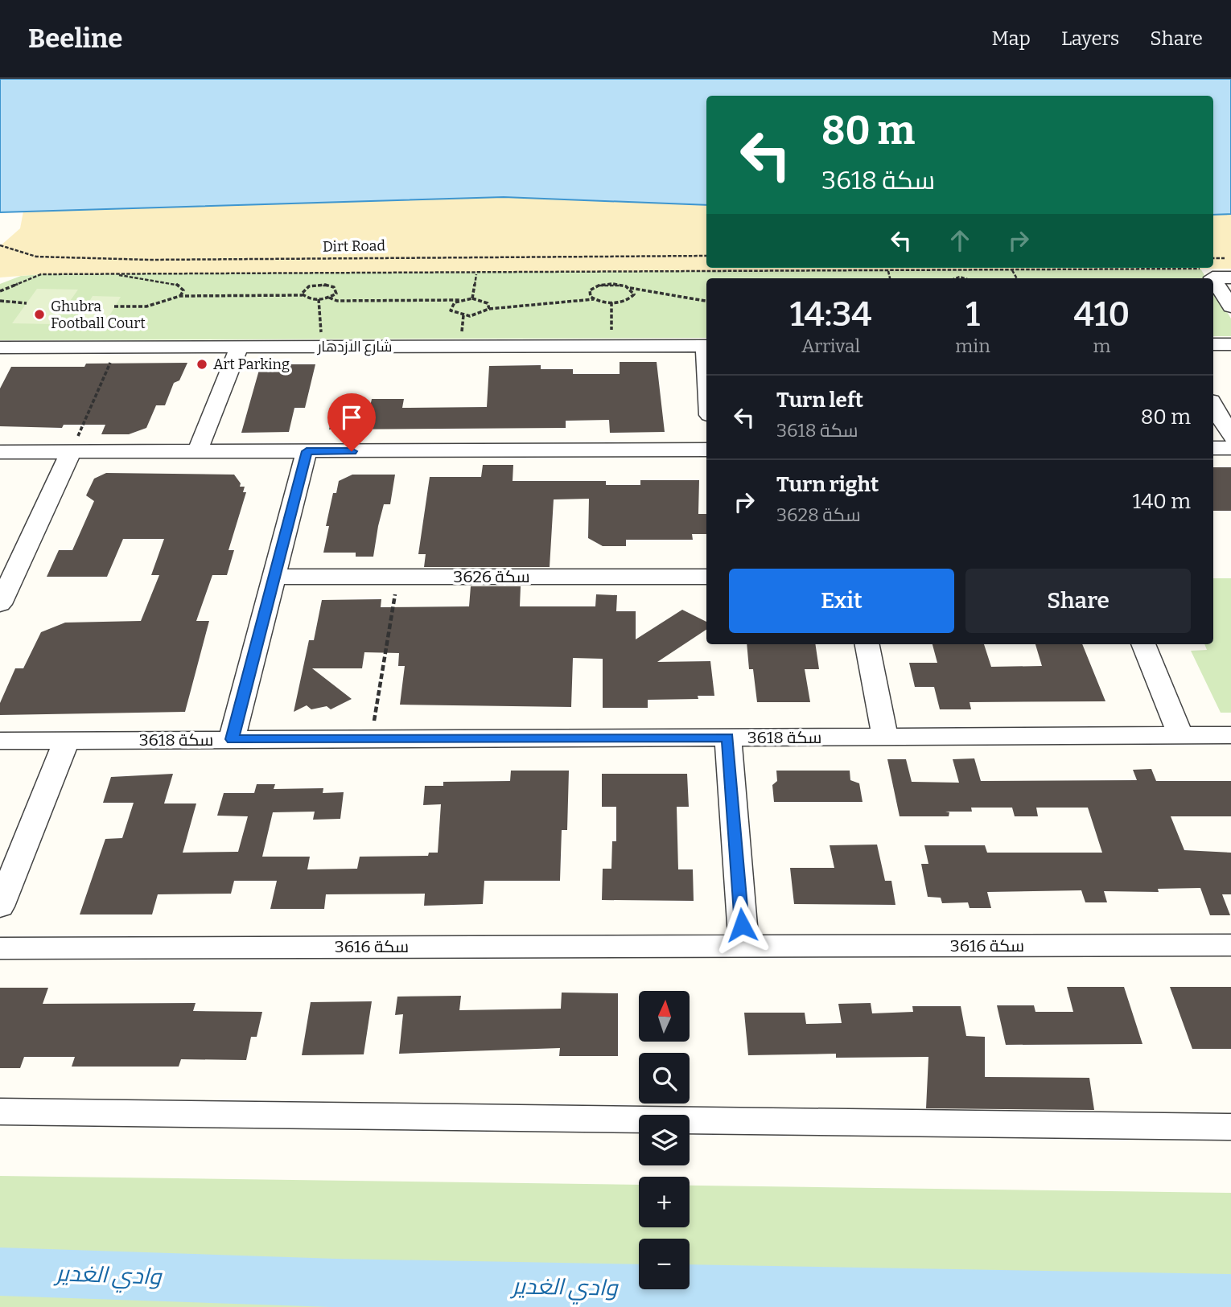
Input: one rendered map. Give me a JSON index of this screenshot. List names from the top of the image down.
{
  "streets": {
    "street": [
      "شارع الازدهار",
      "سكة 3626",
      "سكة 3618",
      "سكة 3616"
    ],
    "path": ["Dirt Road"]
  },
  "water": ["وادي الغدير"],
  "places": ["Ghubra Football Court", "Art Parking"],
  "north": "top",
  "page": {
    "header": "Beeline",
    "nav": ["Map", "Layers", "Share"],
    "turn": ["80 m", "سكة 3618"],
    "eta": [
      "14:34",
      "Arrival",
      "1",
      "min",
      "410",
      "m"
    ],
    "list": [
      {
        "name": "Turn left",
        "note": "سكة 3618",
        "value": "80 m"
      },
      {
        "name": "Turn right",
        "note": "سكة 3628",
        "value": "140 m"
      }
    ],
    "buttons": ["Exit", "Share"],
    "map_buttons": ["+", "−"]
  }
}
